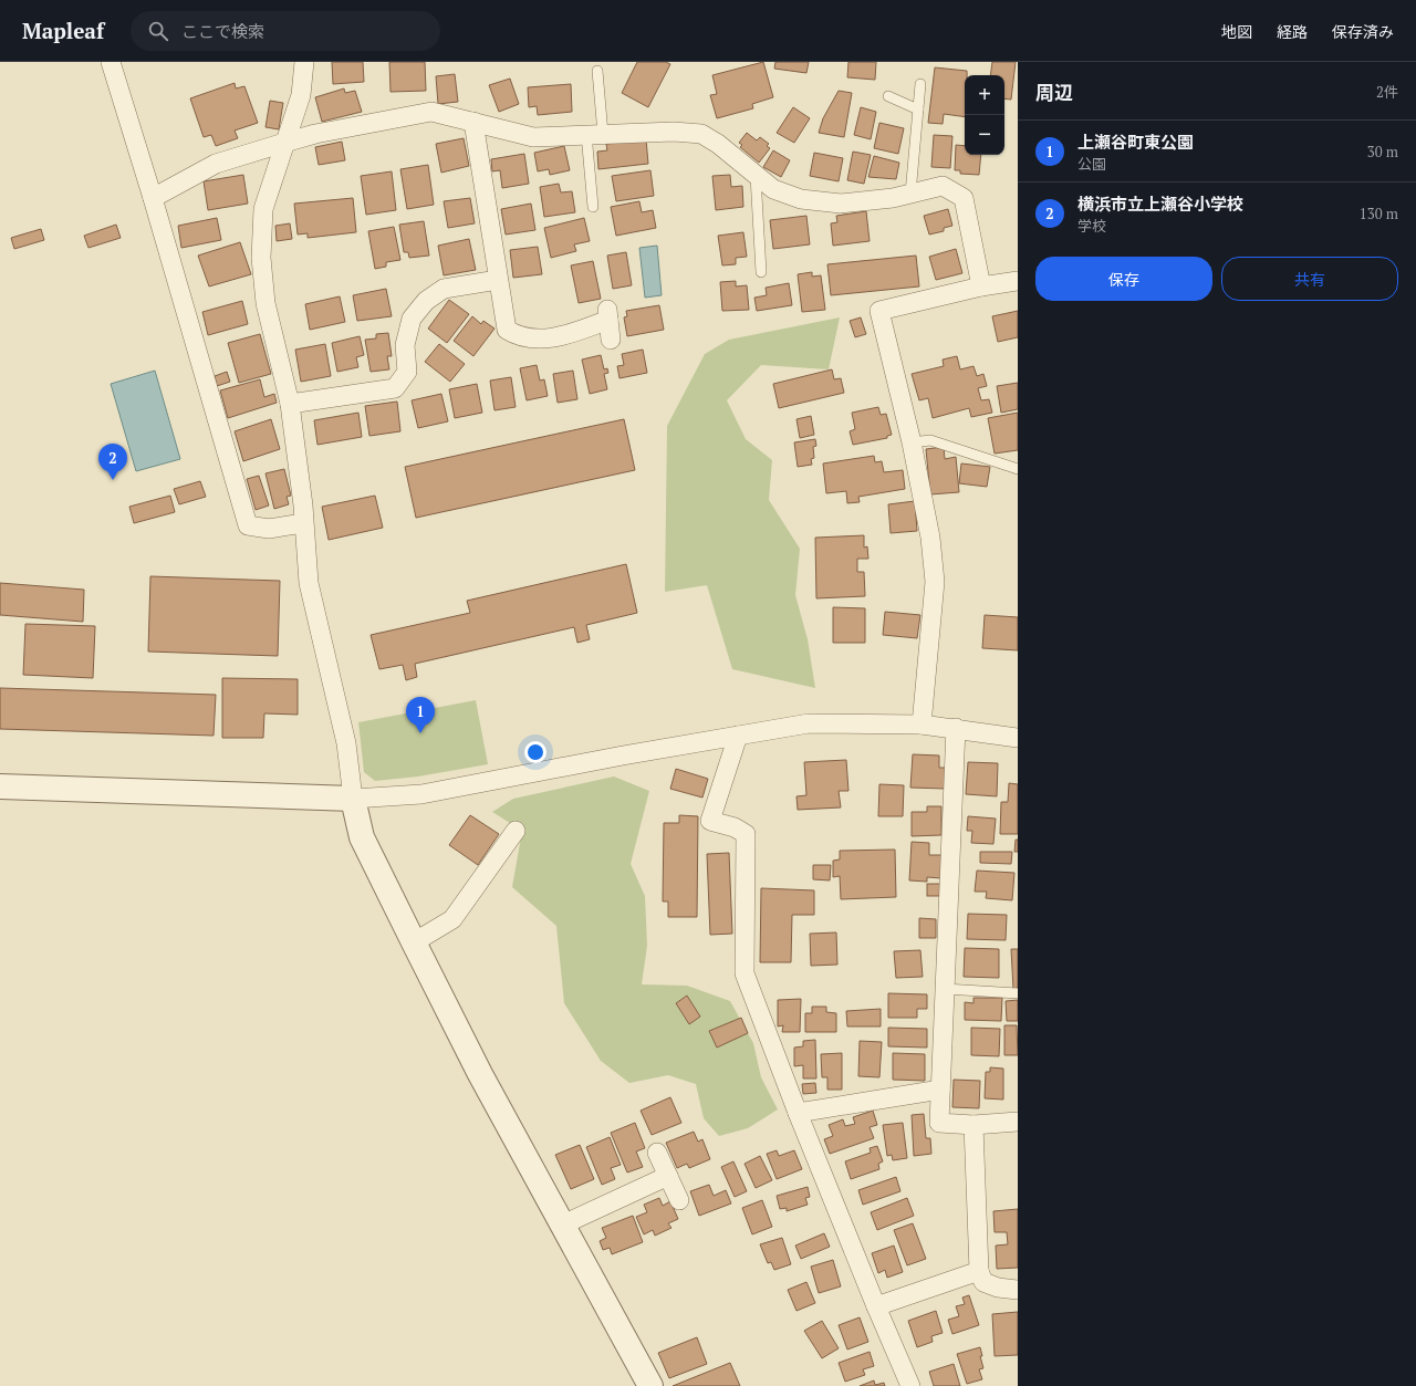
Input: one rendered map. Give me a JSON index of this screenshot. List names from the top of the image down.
{
  "page": {
    "header": "Mapleaf",
    "search": "ここで検索",
    "nav": ["地図", "経路", "保存済み"],
    "heading": ["周辺", "2件"],
    "map_buttons": ["+", "−"],
    "list": [
      {
        "mark": "1",
        "name": "上瀬谷町東公園",
        "note": "公園",
        "value": "30 m"
      },
      {
        "mark": "2",
        "name": "横浜市立上瀬谷小学校",
        "note": "学校",
        "value": "130 m"
      }
    ],
    "buttons": ["保存", "共有"],
    "pins": ["2", "1"]
  }
}
